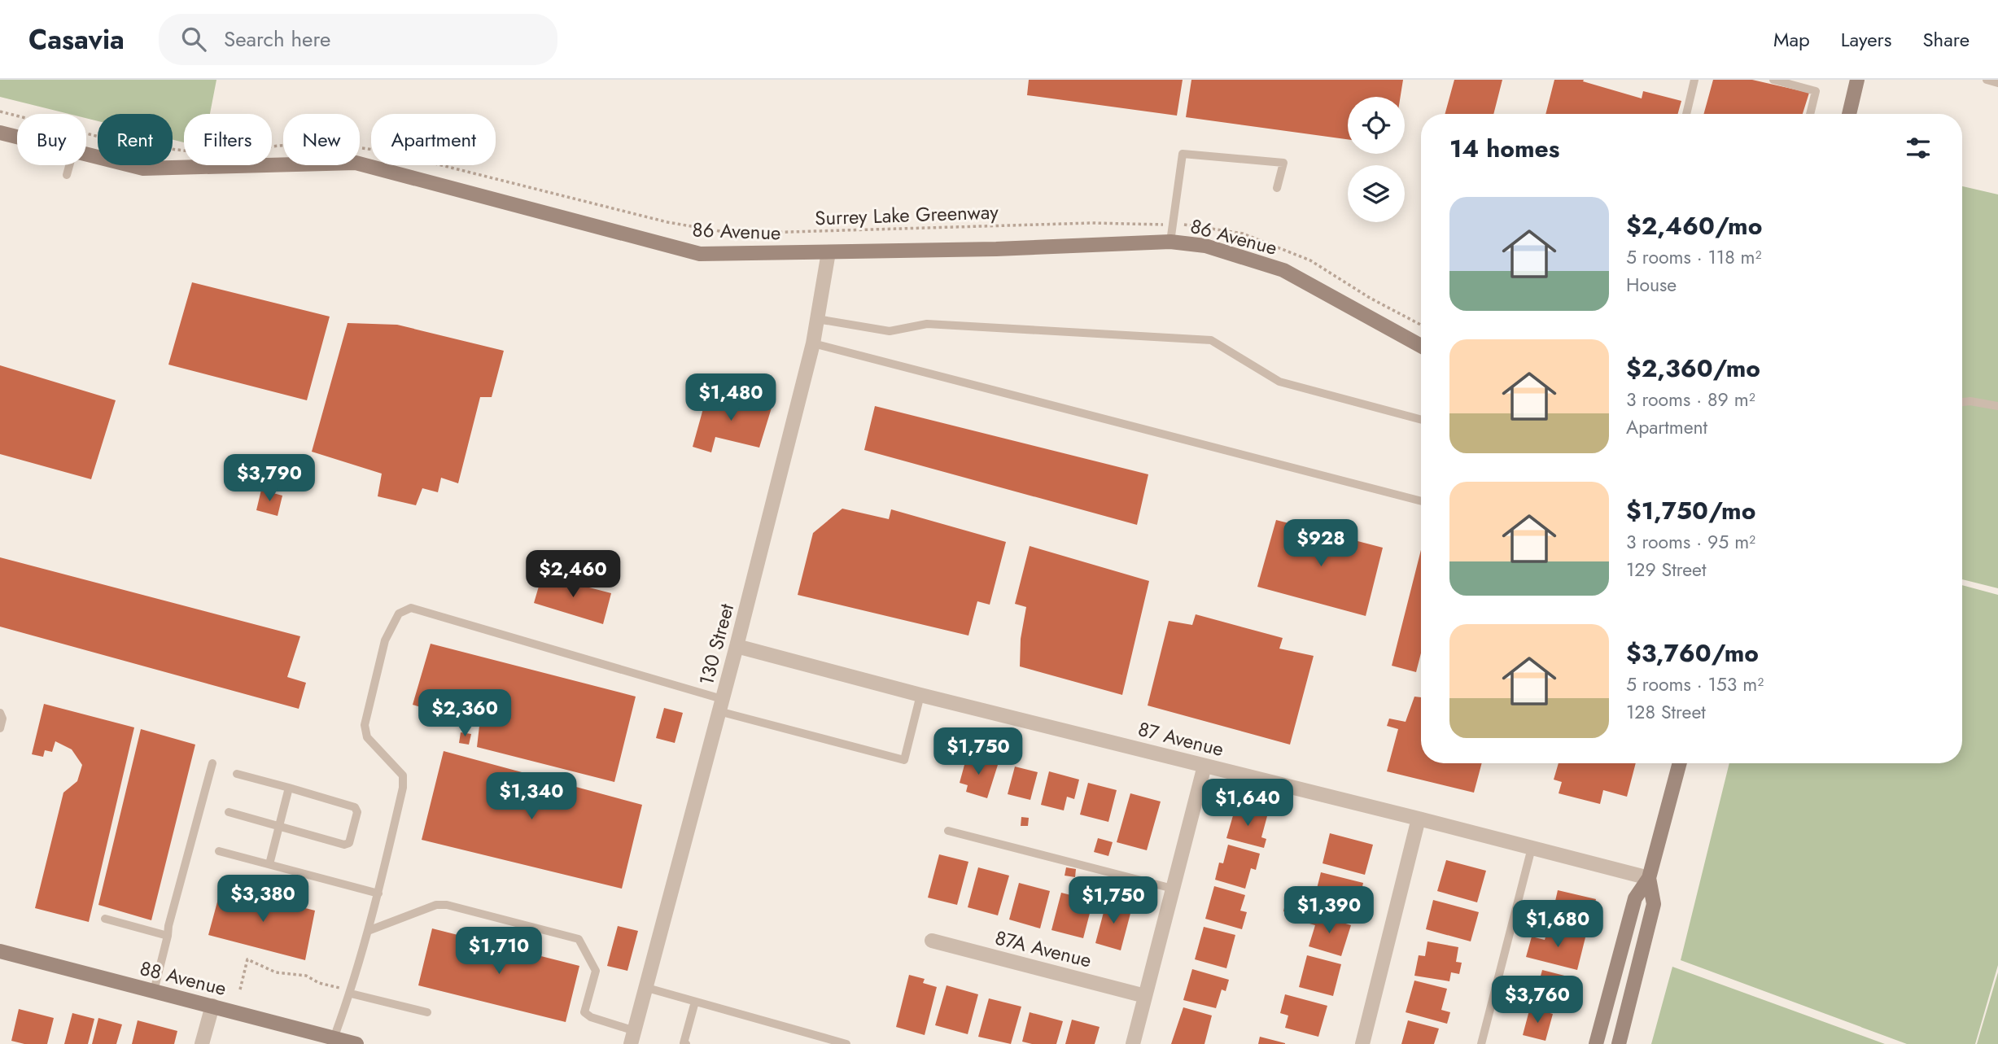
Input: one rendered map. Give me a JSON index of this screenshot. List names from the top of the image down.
{
  "streets": {
    "street": [
      "86 Avenue",
      "130 Street",
      "87 Avenue",
      "87A Avenue",
      "88 Avenue"
    ],
    "path": ["Surrey Lake Greenway"]
  },
  "crossings": [
    ["86 Avenue", "130 Street"],
    ["130 Street", "87 Avenue"]
  ],
  "page": {
    "header": "Casavia",
    "search": "Search here",
    "nav": ["Map", "Layers", "Share"],
    "chip": [
      "Buy",
      "Rent",
      "Filters",
      "New",
      "Apartment"
    ],
    "heading": "14 homes",
    "list": [
      {
        "name": "$2,460/mo",
        "note": "5 rooms · 118 m² · House"
      },
      {
        "name": "$2,360/mo",
        "note": "3 rooms · 89 m² · Apartment"
      },
      {
        "name": "$1,750/mo",
        "note": "3 rooms · 95 m² · 129 Street"
      },
      {
        "name": "$3,760/mo",
        "note": "5 rooms · 153 m² · 128 Street"
      }
    ],
    "price": [
      "$1,480",
      "$3,790",
      "$928",
      "$2,460",
      "$2,360",
      "$1,750",
      "$1,340",
      "$1,640",
      "$3,380",
      "$1,750",
      "$1,390",
      "$1,680",
      "$1,710",
      "$3,760"
    ]
  }
}
